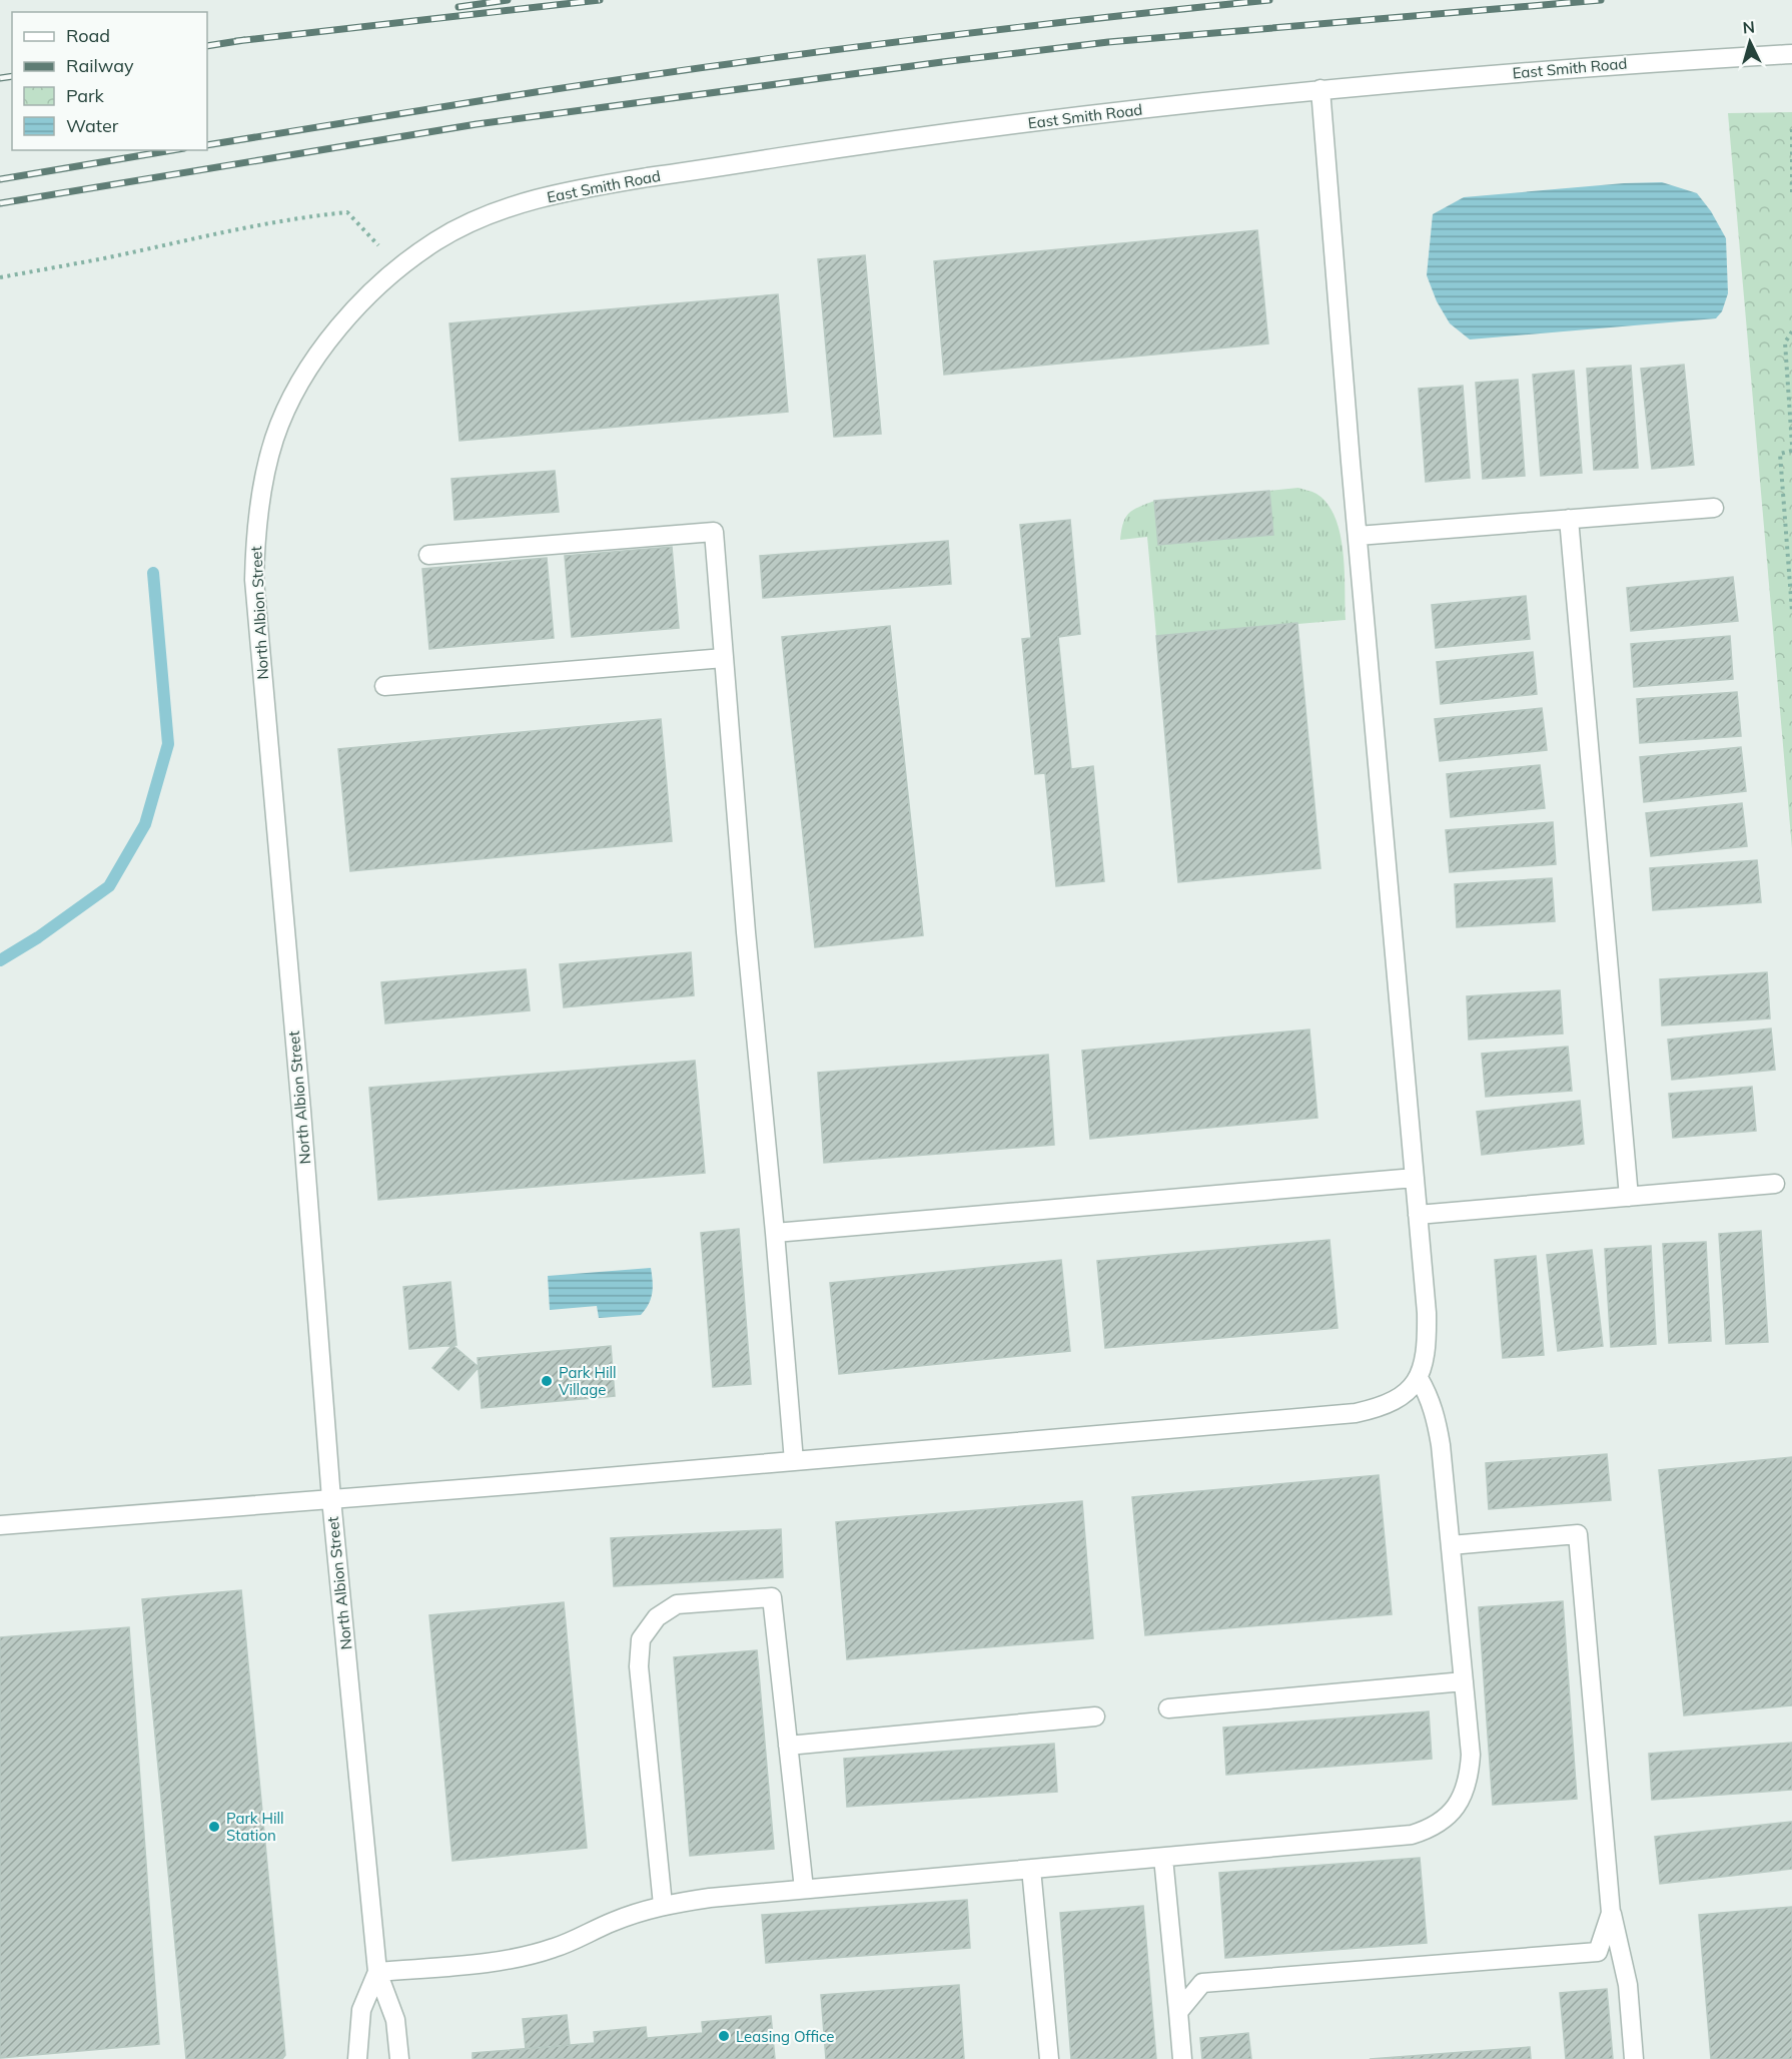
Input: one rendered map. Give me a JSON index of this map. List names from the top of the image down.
{
  "streets": {
    "street": ["East Smith Road", "North Albion Street"]
  },
  "crossings": [
    ["East Smith Road", "North Albion Street"]
  ],
  "places": ["Park Hill Village", "Park Hill Station", "Leasing Office"],
  "legend": [
    "Road",
    "Railway",
    "Park",
    "Water"
  ],
  "north": "top"
}
